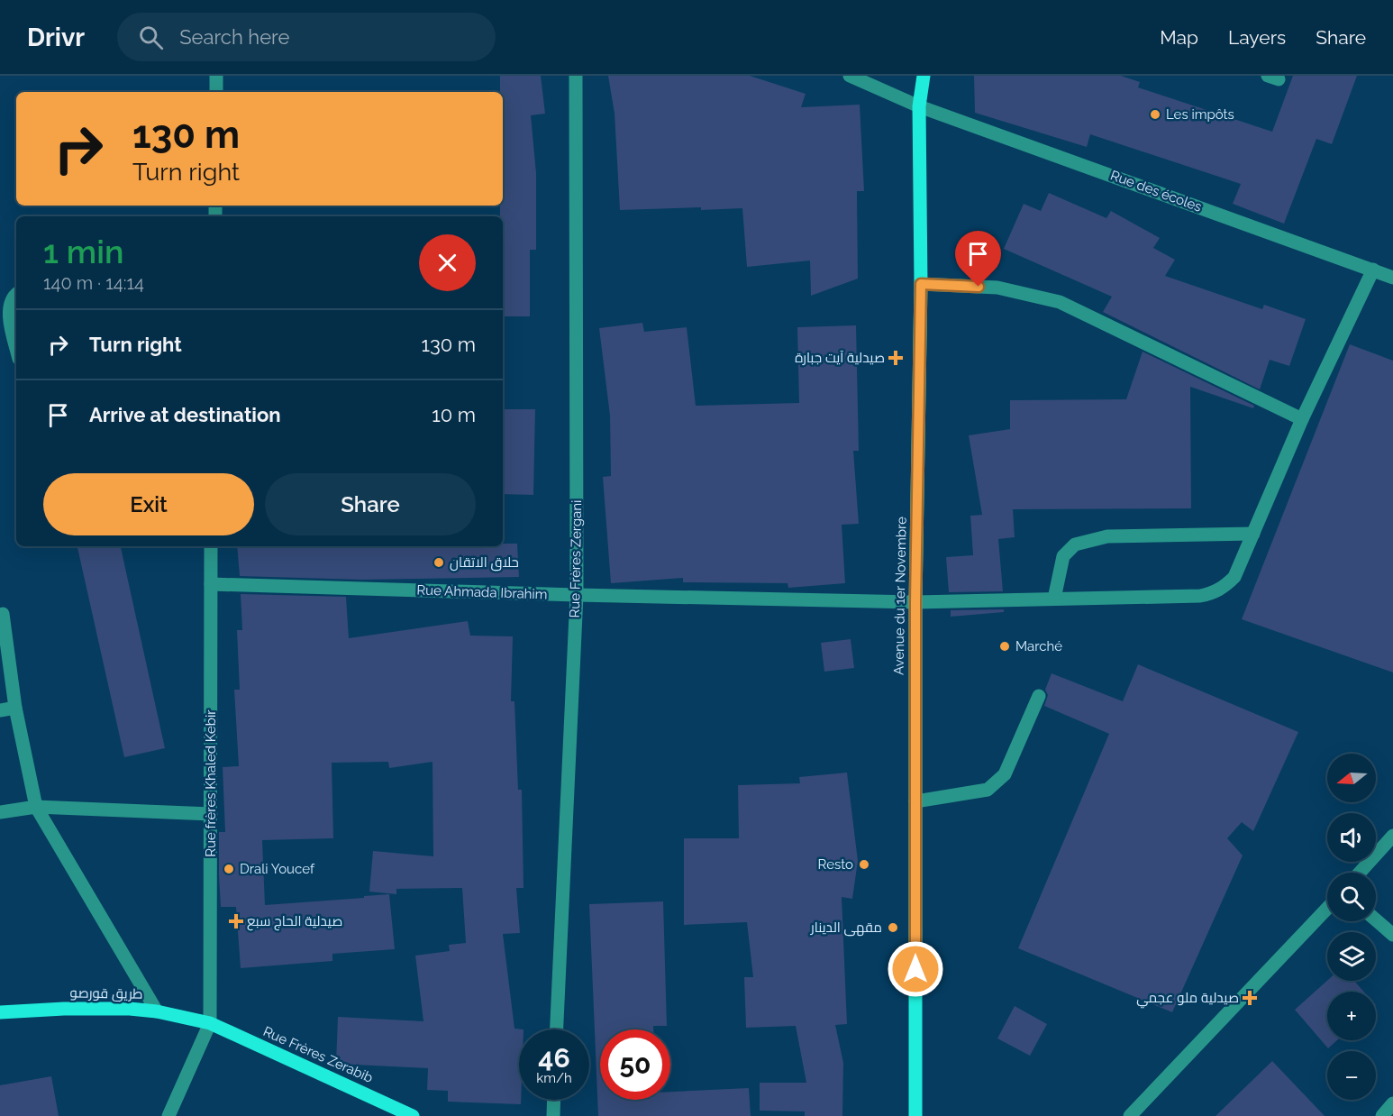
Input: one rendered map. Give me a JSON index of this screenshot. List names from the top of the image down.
{
  "streets": {
    "main road": ["Avenue du 1er Novembre", "طريق قورصو", "Rue Frères Zerabib"],
    "street": [
      "Rue des écoles",
      "Rue Frères Zergani",
      "Rue Ahmada Ibrahim",
      "Rue frères Khaled Kebir"
    ]
  },
  "crossings": [
    ["Rue des écoles", "Rue Ahmada Ibrahim"],
    ["Rue des écoles", "Avenue du 1er Novembre"],
    ["Rue Frères Zergani", "Rue Ahmada Ibrahim"],
    ["Rue Ahmada Ibrahim", "Avenue du 1er Novembre"],
    ["Rue Ahmada Ibrahim", "Rue frères Khaled Kebir"],
    ["Rue frères Khaled Kebir", "طريق قورصو"],
    ["Rue frères Khaled Kebir", "Rue Frères Zerabib"],
    ["طريق قورصو", "Rue Frères Zerabib"]
  ],
  "places": {
    "other": [
      "Les impôts",
      "حلاق الاتقان",
      "Marché",
      "Resto",
      "Drali Youcef",
      "مقهى الدينار"
    ],
    "health": ["صيدلية آيت جبارة", "صيدلية الحاج سبع", "صيدلية ملو عجمي"]
  },
  "north": "left",
  "page": {
    "header": "Drivr",
    "search": "Search here",
    "nav": ["Map", "Layers", "Share"],
    "turn": ["130 m", "Turn right"],
    "heading": ["1 min", "140 m · 14:14"],
    "list": [
      {
        "name": "Turn right",
        "value": "130 m"
      },
      {
        "name": "Arrive at destination",
        "value": "10 m"
      }
    ],
    "buttons": ["Exit", "Share"],
    "map_buttons": ["+", "−"],
    "speed": "46 km/h",
    "limit": "50"
  }
}
